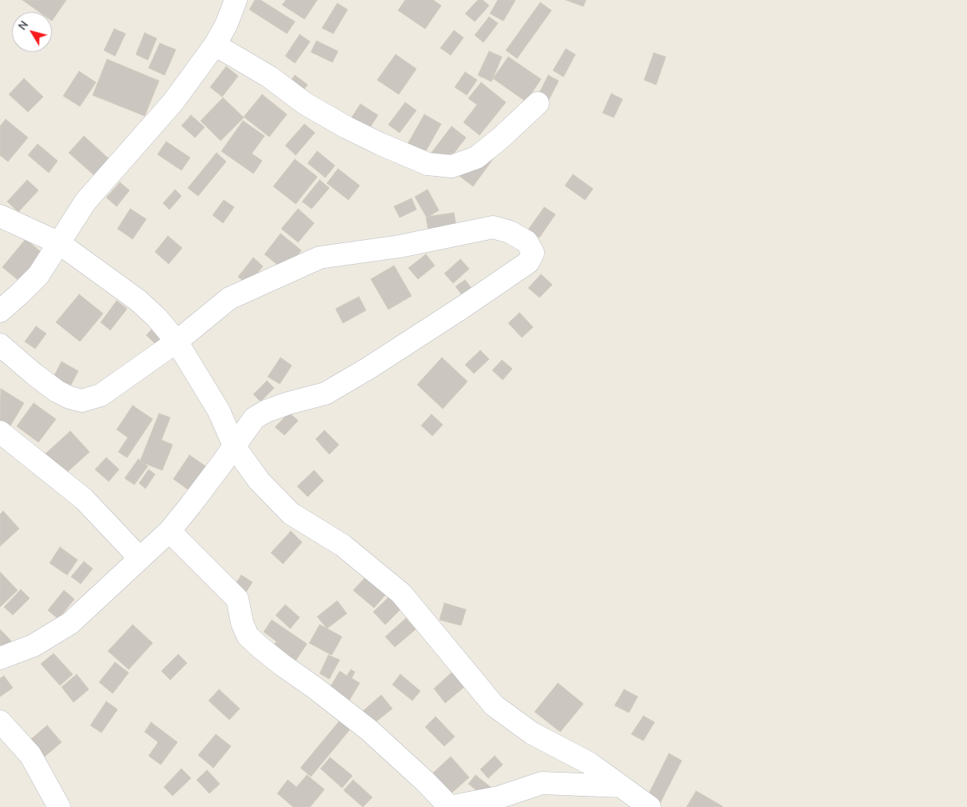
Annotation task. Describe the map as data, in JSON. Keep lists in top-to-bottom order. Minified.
{"north":"top left"}
